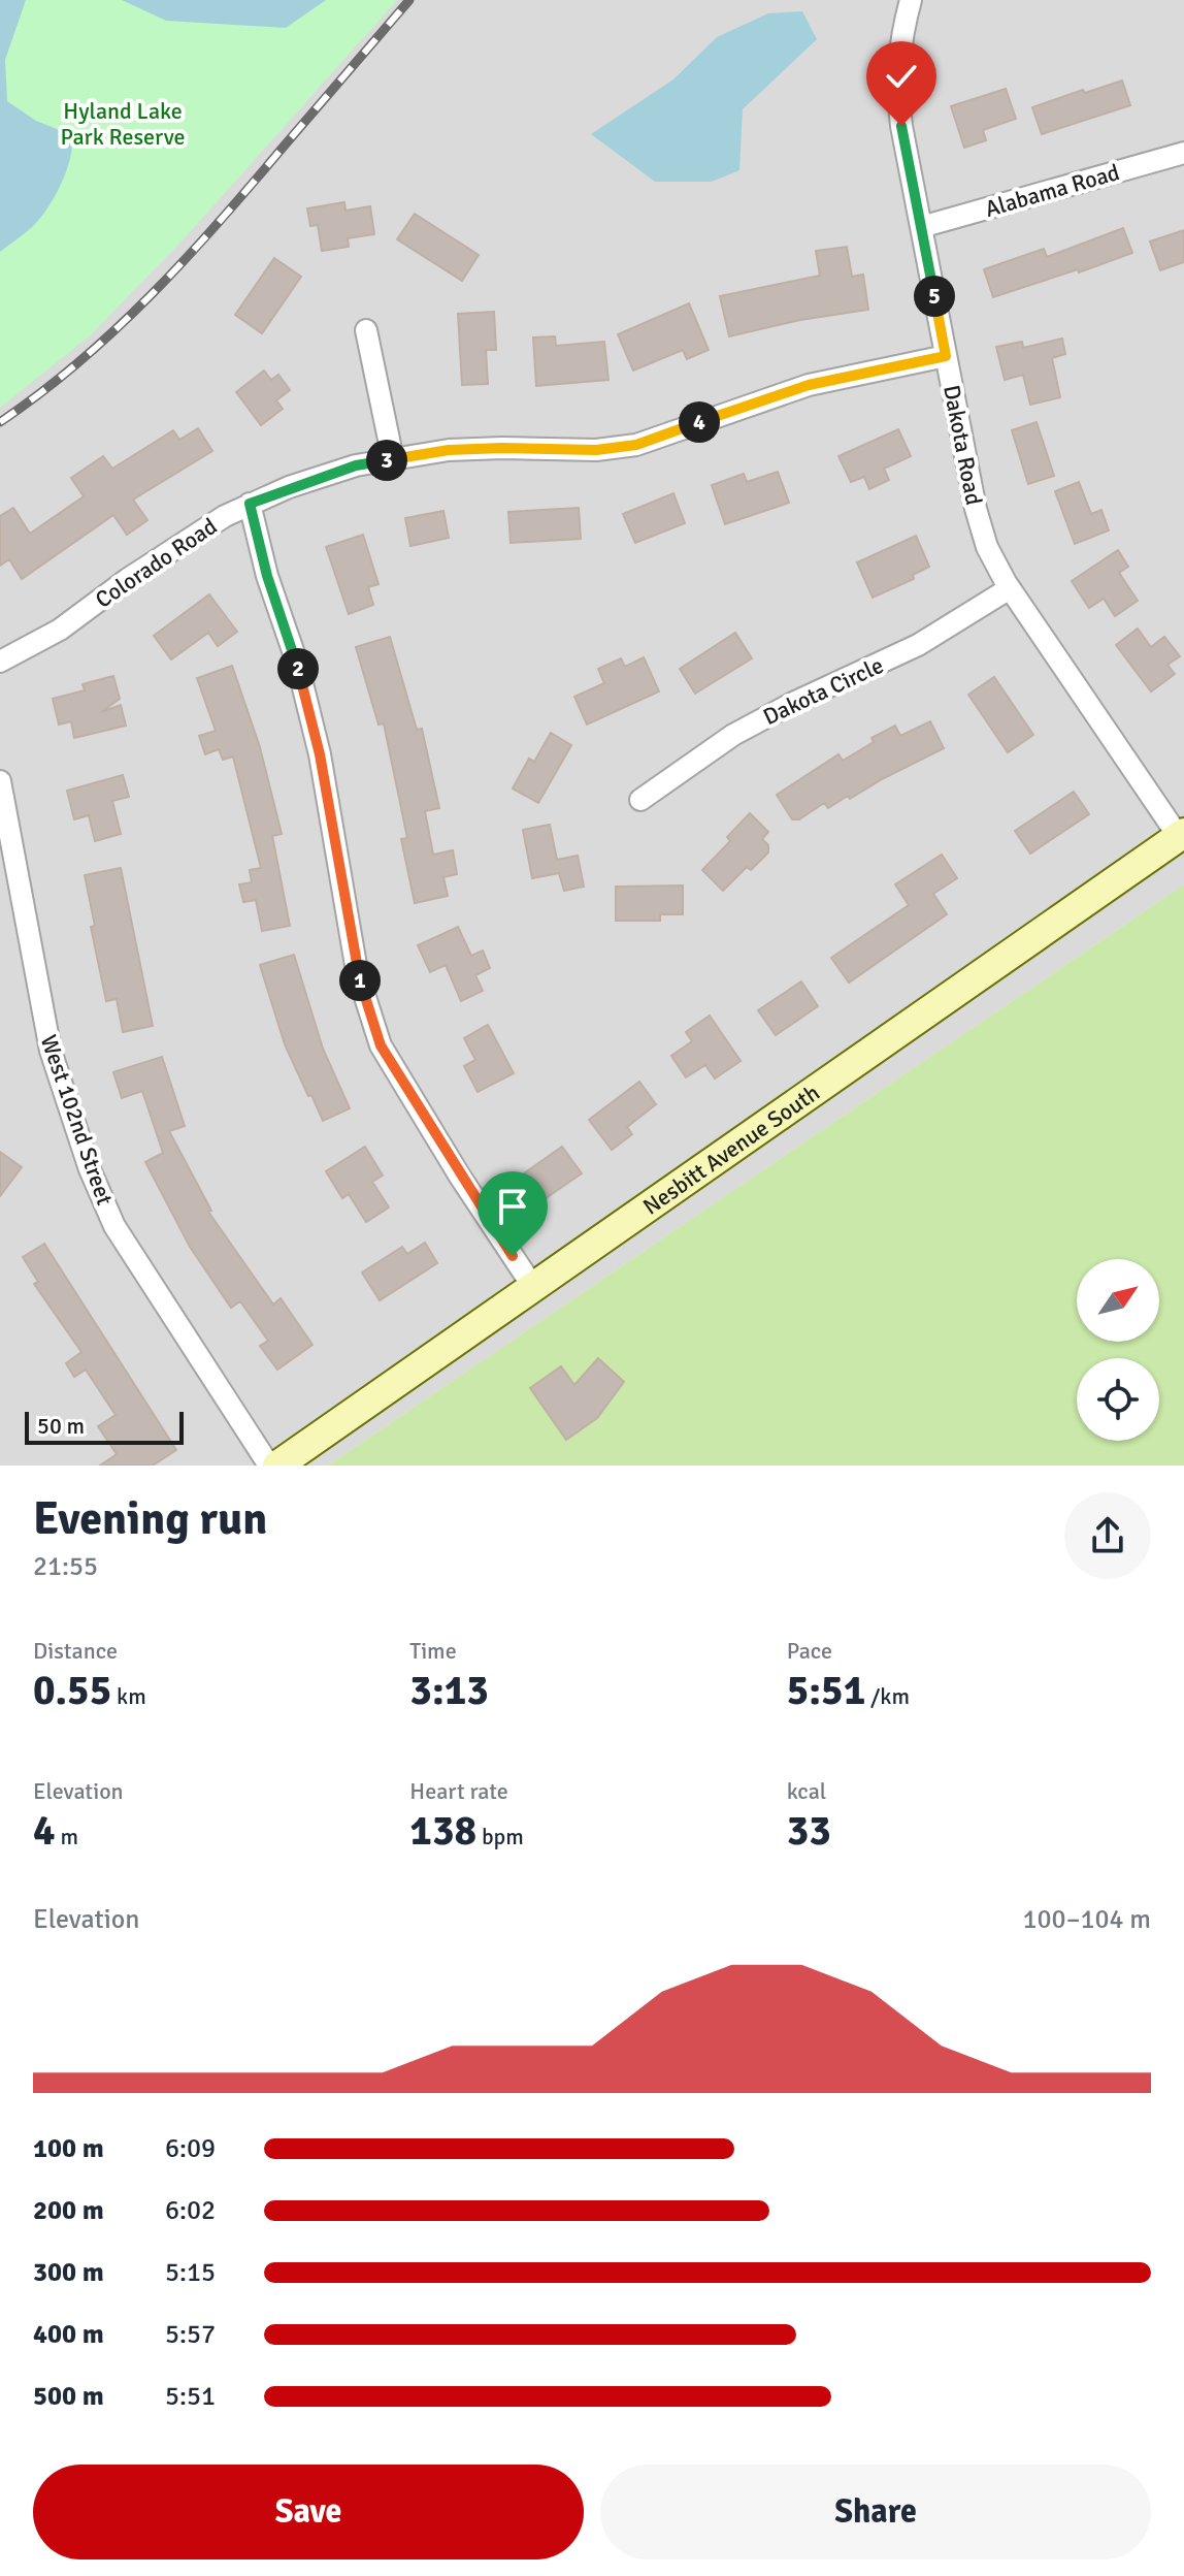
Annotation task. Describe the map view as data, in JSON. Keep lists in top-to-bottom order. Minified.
{"streets":{"street":["Alabama Road","Dakota Road","Colorado Road","Dakota Circle","West 102nd Street","Nesbitt Avenue South"]},"crossings":[["Alabama Road","Dakota Road"],["Dakota Road","Colorado Road"],["Dakota Road","Dakota Circle"],["Dakota Road","Nesbitt Avenue South"]],"parks":["Hyland Lake Park Reserve"],"scale_bar":"50 m","north":"top right","page":{"pins":["5","4","3","2","1"],"scale":"50 m","heading":["Evening run","21:55"],"stats":[["Distance","0.55 km"],["Time","3:13"],["Pace","5:51 /km"],["Elevation","4 m"],["Heart rate","138 bpm"],["kcal","33"]],"chart":["Elevation","100–104 m"],"list":[{"name":"100 m","note":"6:09"},{"name":"200 m","note":"6:02"},{"name":"300 m","note":"5:15"},{"name":"400 m","note":"5:57"},{"name":"500 m","note":"5:51"}],"buttons":["Save","Share"]}}
